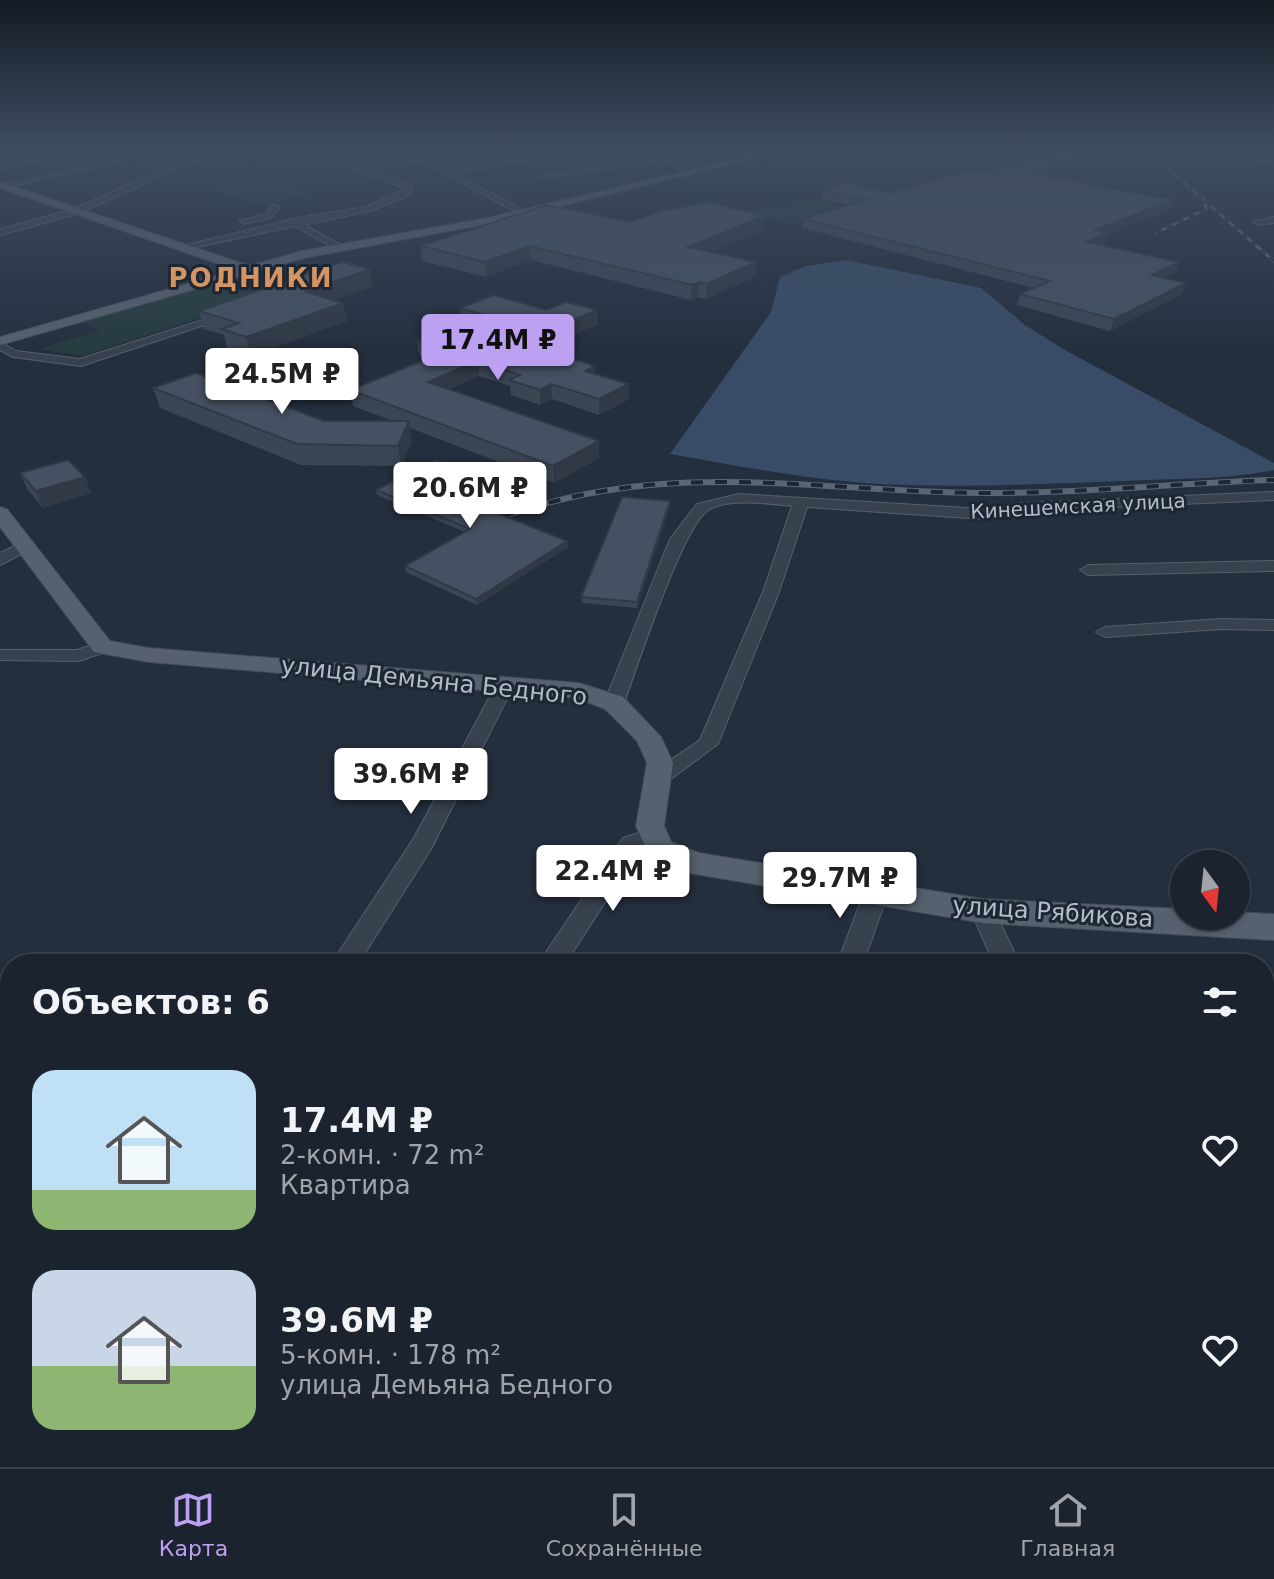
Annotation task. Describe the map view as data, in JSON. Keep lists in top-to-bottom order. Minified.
{"streets":{"main road":["улица Демьяна Бедного","улица Рябикова"],"street":["Кинешемская улица"]},"crossings":[["Кинешемская улица","улица Демьяна Бедного"],["улица Демьяна Бедного","улица Рябикова"]],"districts":["РОДНИКИ"],"north":"bottom","page":{"price":["17.4M ₽","24.5M ₽","20.6M ₽","39.6M ₽","22.4M ₽","29.7M ₽"],"heading":"Объектов: 6","list":[{"name":"17.4M ₽","note":"2-комн. · 72 m² · Квартира"},{"name":"39.6M ₽","note":"5-комн. · 178 m² · улица Демьяна Бедного"}],"tabs":["Карта","Сохранённые","Главная"]}}
